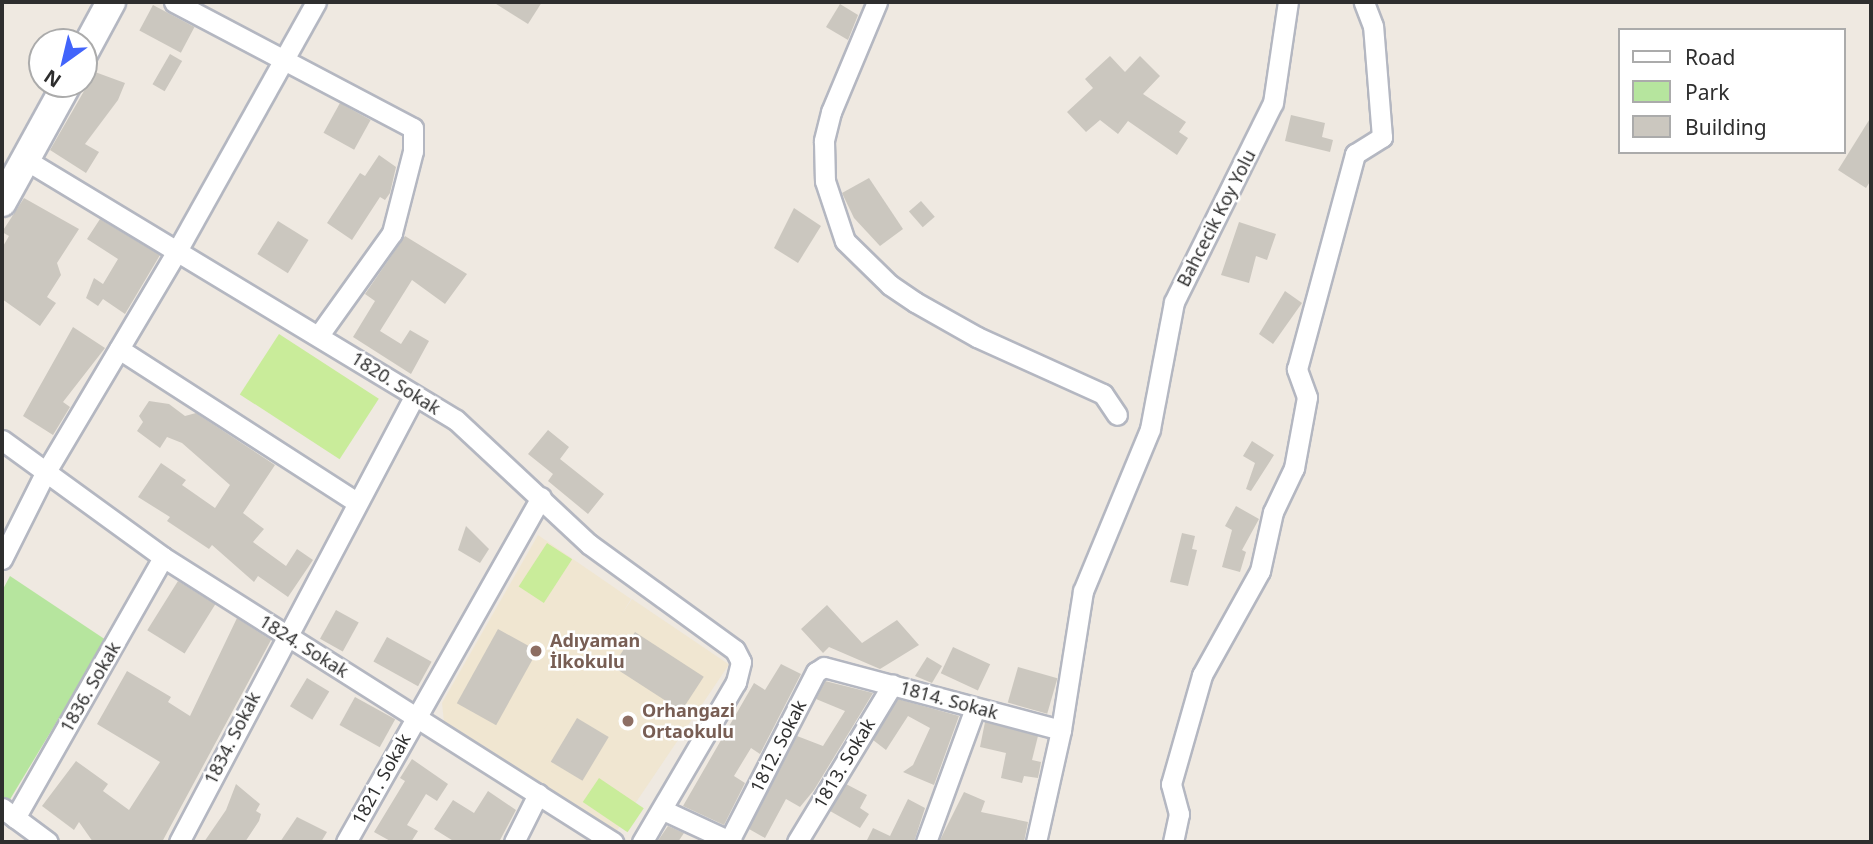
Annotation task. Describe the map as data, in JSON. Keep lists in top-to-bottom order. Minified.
{"streets":{"street":["Bahcecik Koy Yolu","1820. Sokak","1824. Sokak","1836. Sokak","1814. Sokak","1834. Sokak","1812. Sokak","1813. Sokak","1821. Sokak"]},"crossings":[["Bahcecik Koy Yolu","1814. Sokak"],["1820. Sokak","1834. Sokak"],["1820. Sokak","1821. Sokak"],["1824. Sokak","1836. Sokak"],["1824. Sokak","1834. Sokak"],["1824. Sokak","1821. Sokak"],["1814. Sokak","1812. Sokak"],["1814. Sokak","1813. Sokak"]],"places":["Adıyaman İlkokulu","Orhangazi Ortaokulu"],"legend":["Road","Park","Building"],"north":"bottom left"}
